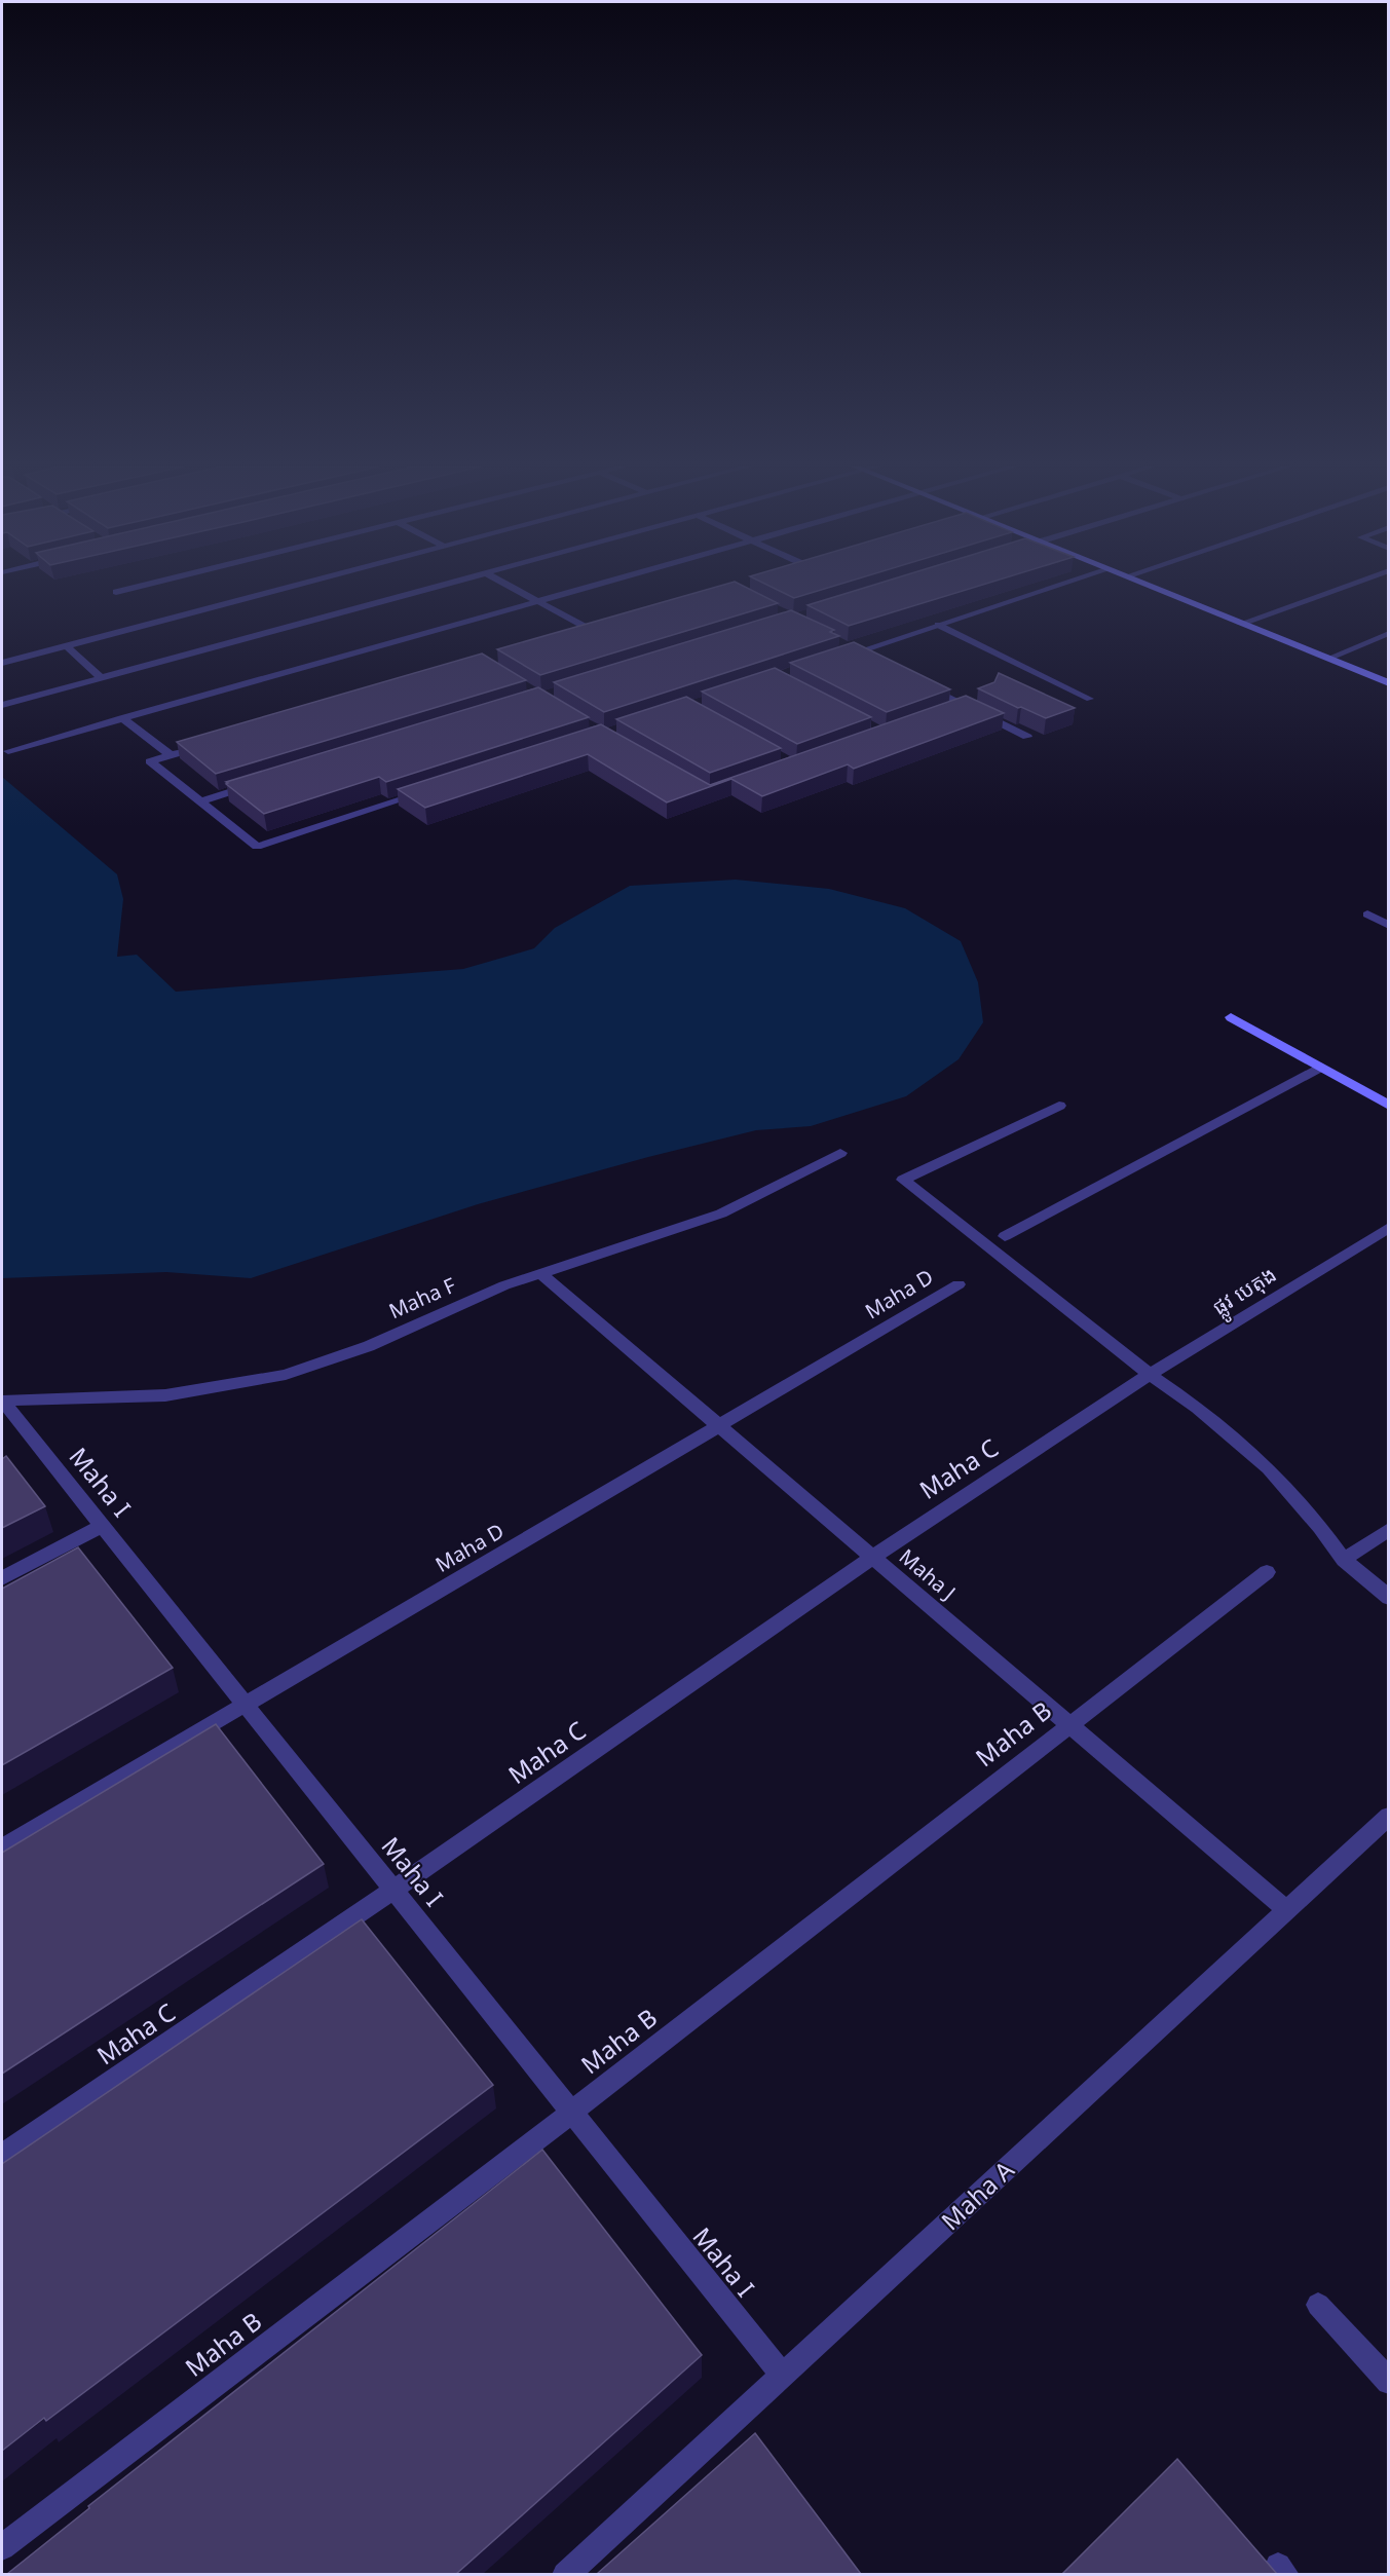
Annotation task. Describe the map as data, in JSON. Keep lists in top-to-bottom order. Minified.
{"streets":{"street":["ផ្លូវ បេតុង","Maha D","Maha F","Maha C","Maha I","Maha J","Maha B","Maha A"]},"crossings":[["ផ្លូវ បេតុង","Maha C"],["Maha D","Maha I"],["Maha D","Maha J"],["Maha F","Maha I"],["Maha F","Maha J"],["Maha C","Maha I"],["Maha C","Maha J"],["Maha I","Maha B"],["Maha I","Maha A"],["Maha J","Maha B"],["Maha J","Maha A"]]}
